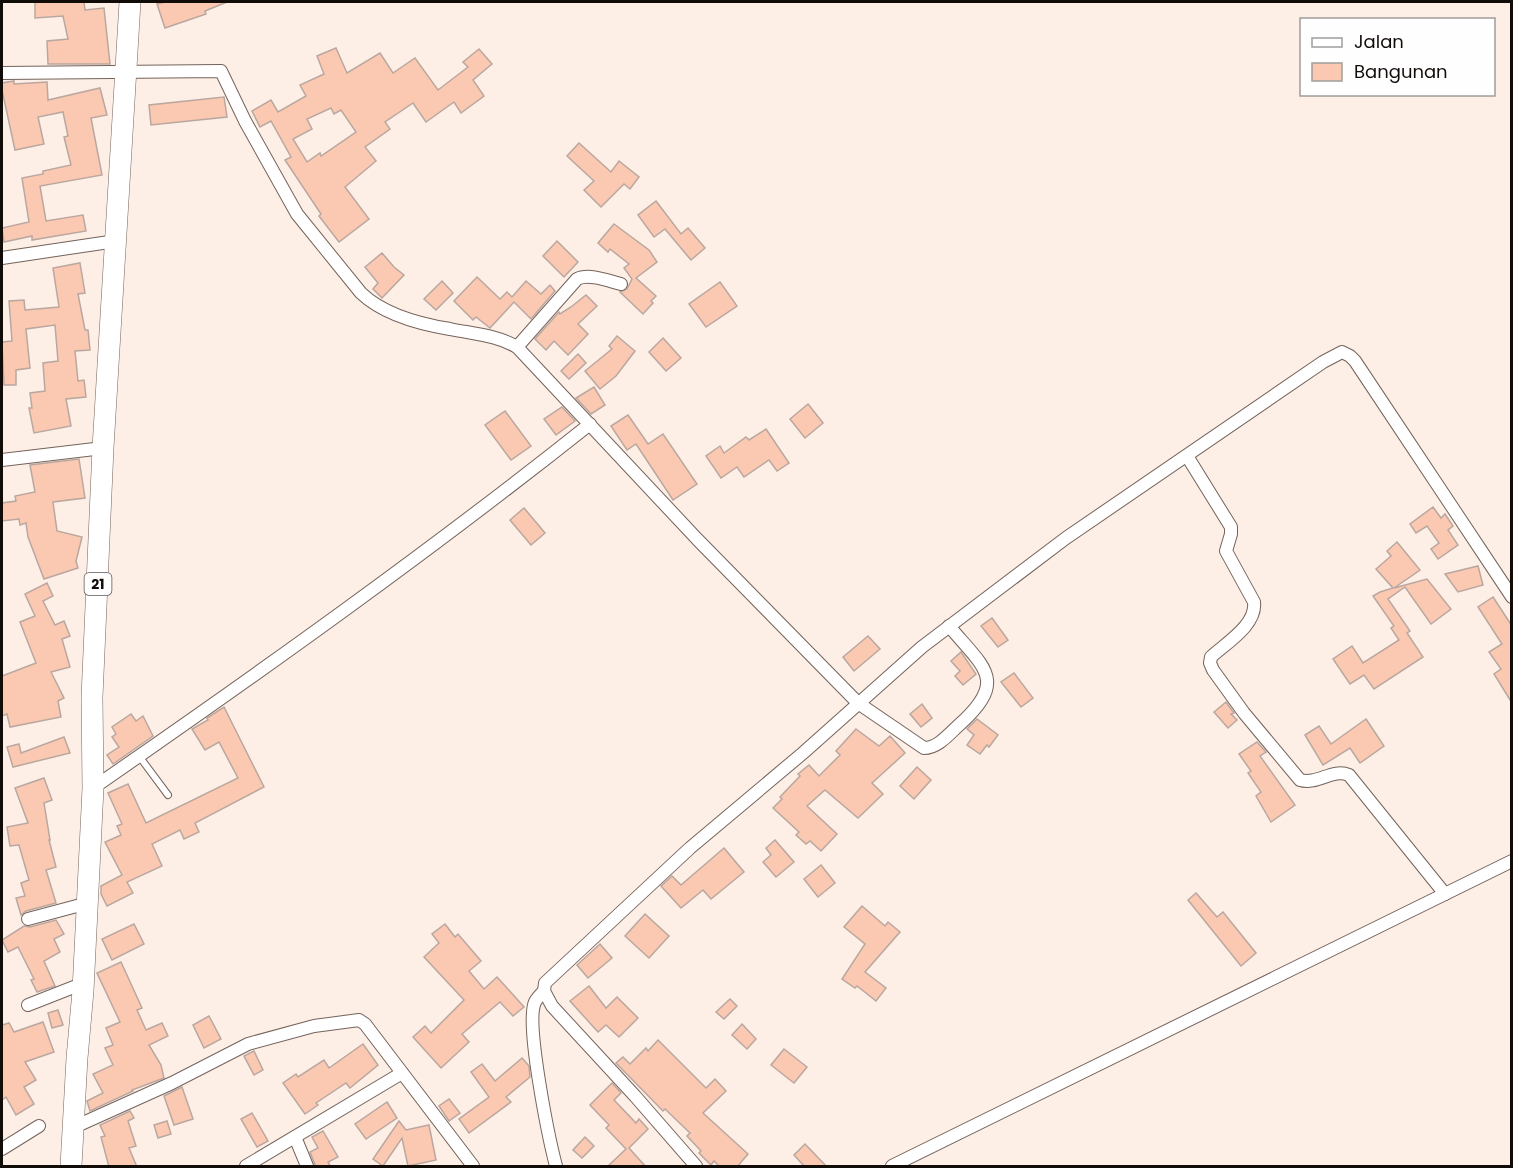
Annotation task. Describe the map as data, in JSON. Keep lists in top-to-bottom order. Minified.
{"streets":{"highway":["21"]},"legend":["Jalan","Bangunan"]}
